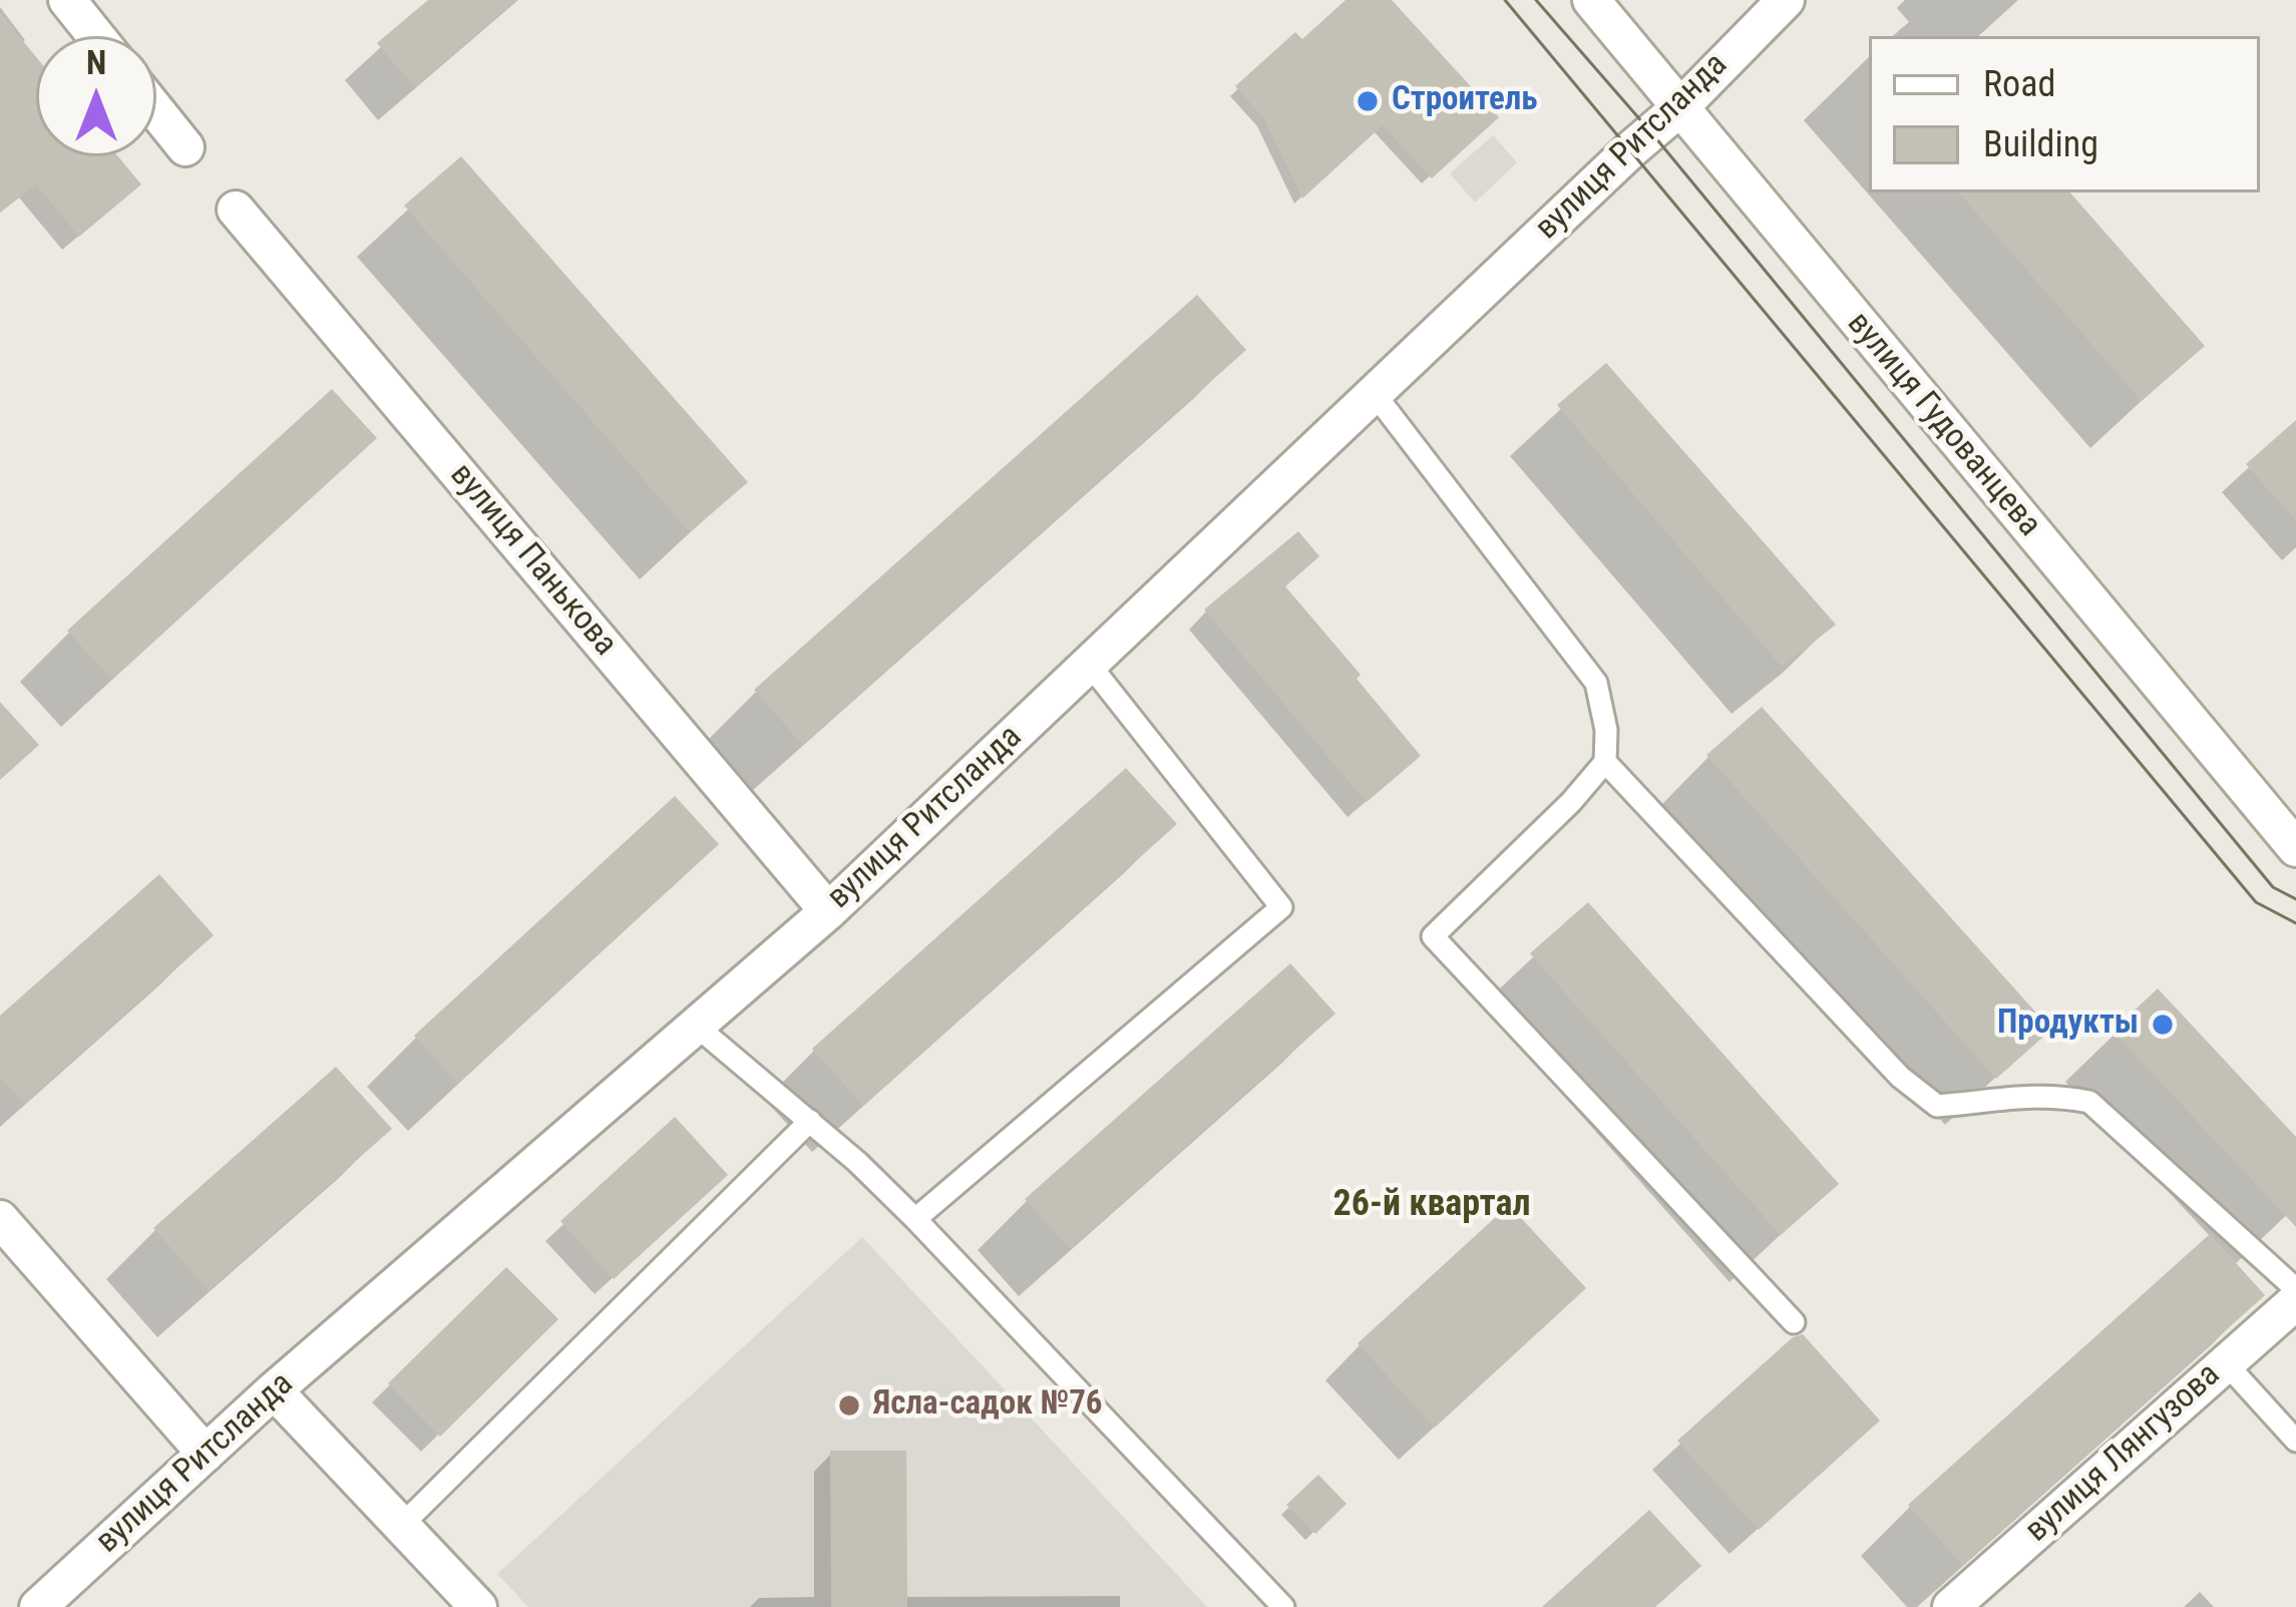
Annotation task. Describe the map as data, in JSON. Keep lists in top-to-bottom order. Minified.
{"streets":{"street":["вулиця Ритсланда","вулиця Гудованцева","вулиця Панькова","вулиця Лянгузова"]},"crossings":[["вулиця Ритсланда","вулиця Гудованцева"],["вулиця Ритсланда","вулиця Панькова"]],"districts":["26-й квартал"],"places":["Строитель","Продукты","Ясла-садок №76"],"legend":["Road","Building"],"north":"top"}
